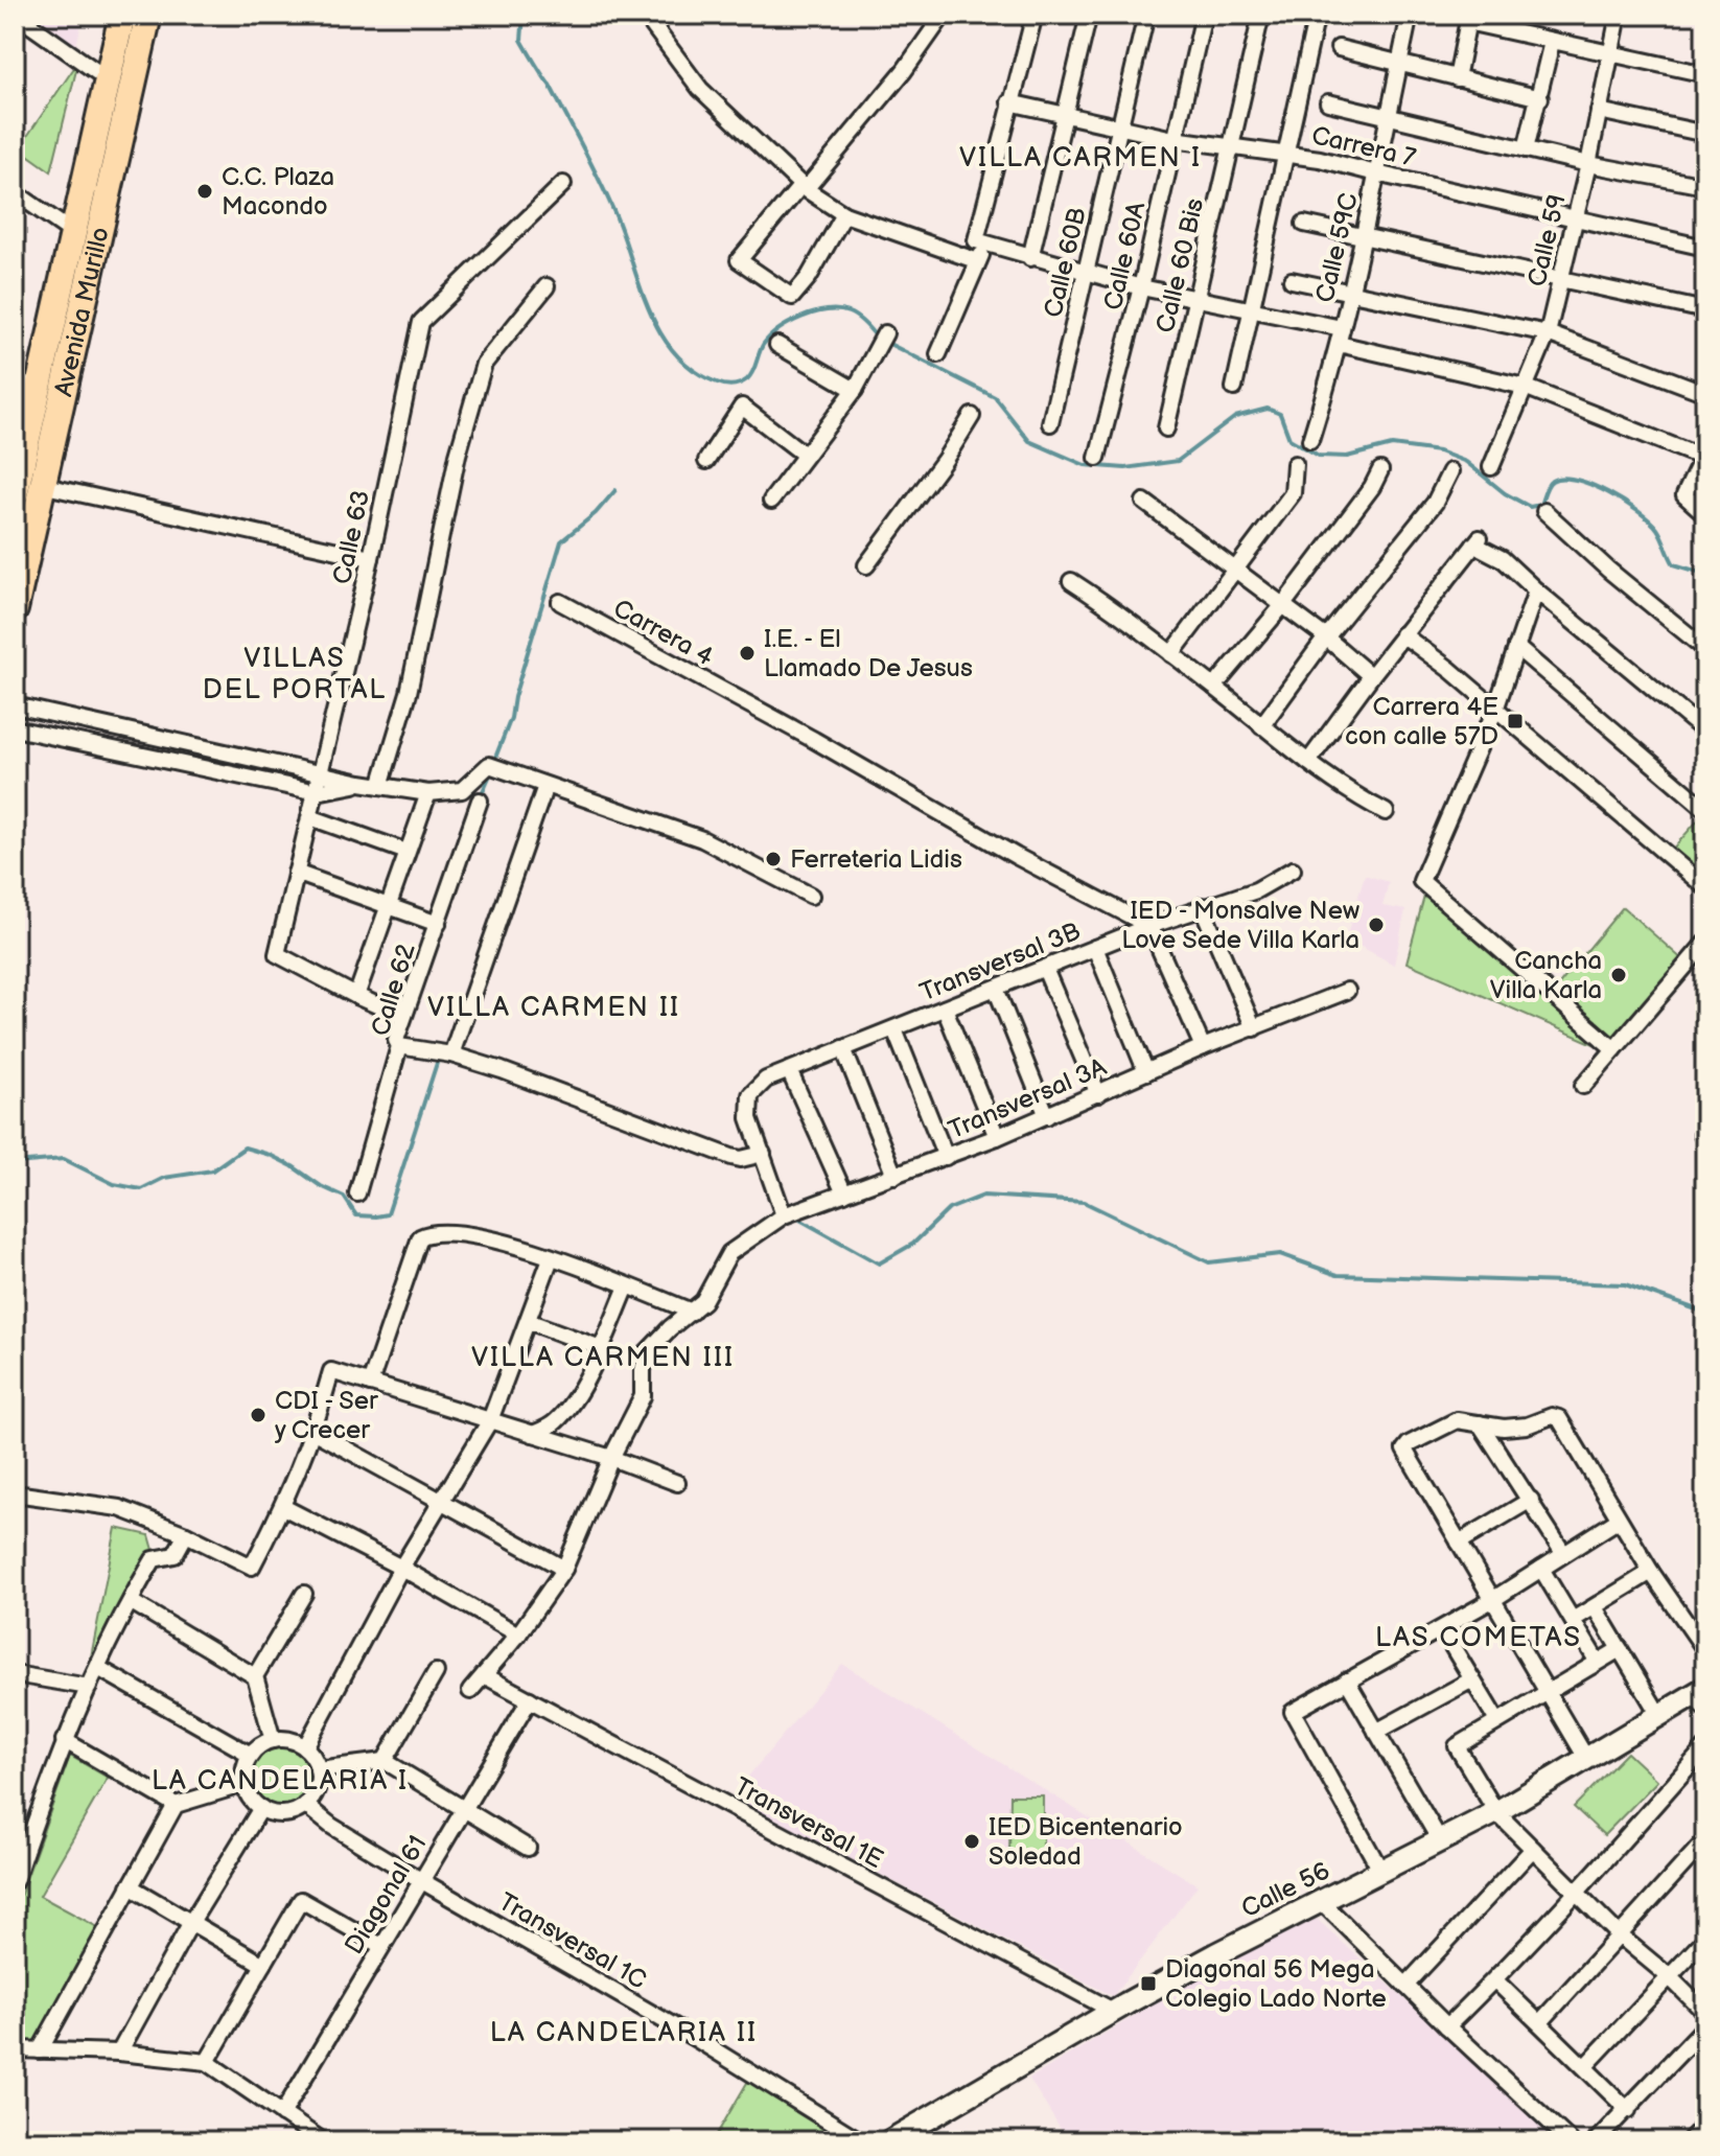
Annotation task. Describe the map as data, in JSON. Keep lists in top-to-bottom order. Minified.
{"streets":{"main road":["Avenida Murillo","Calle 56"],"street":["Carrera 7","Calle 59","Calle 59C","Calle 60A","Calle 60B","Calle 60 Bis","Calle 63","Carrera 4","Transversal 3B","Calle 62","Transversal 3A","Transversal 1E","Diagonal 61","Transversal 1C"]},"crossings":[["Carrera 7","Calle 59"],["Carrera 7","Calle 59C"],["Carrera 7","Calle 60A"],["Carrera 7","Calle 60B"],["Carrera 7","Calle 60 Bis"],["Carrera 4","Transversal 3B"],["Transversal 1E","Calle 56"],["Transversal 1E","Diagonal 61"],["Diagonal 61","Transversal 1C"]],"districts":["VILLA CARMEN I","VILLAS DEL PORTAL","VILLA CARMEN II","VILLA CARMEN III","LAS COMETAS","LA CANDELARIA I","LA CANDELARIA II"],"places":{"other":["C.C. Plaza Macondo","I.E. - El Llamado De Jesus","Ferreteria Lidis","IED - Monsalve New Love Sede Villa Karla","Cancha Villa Karla","CDI - Ser y Crecer","IED Bicentenario Soledad"],"transit":["Carrera 4E con calle 57D","Diagonal 56 Mega Colegio Lado Norte"]}}
